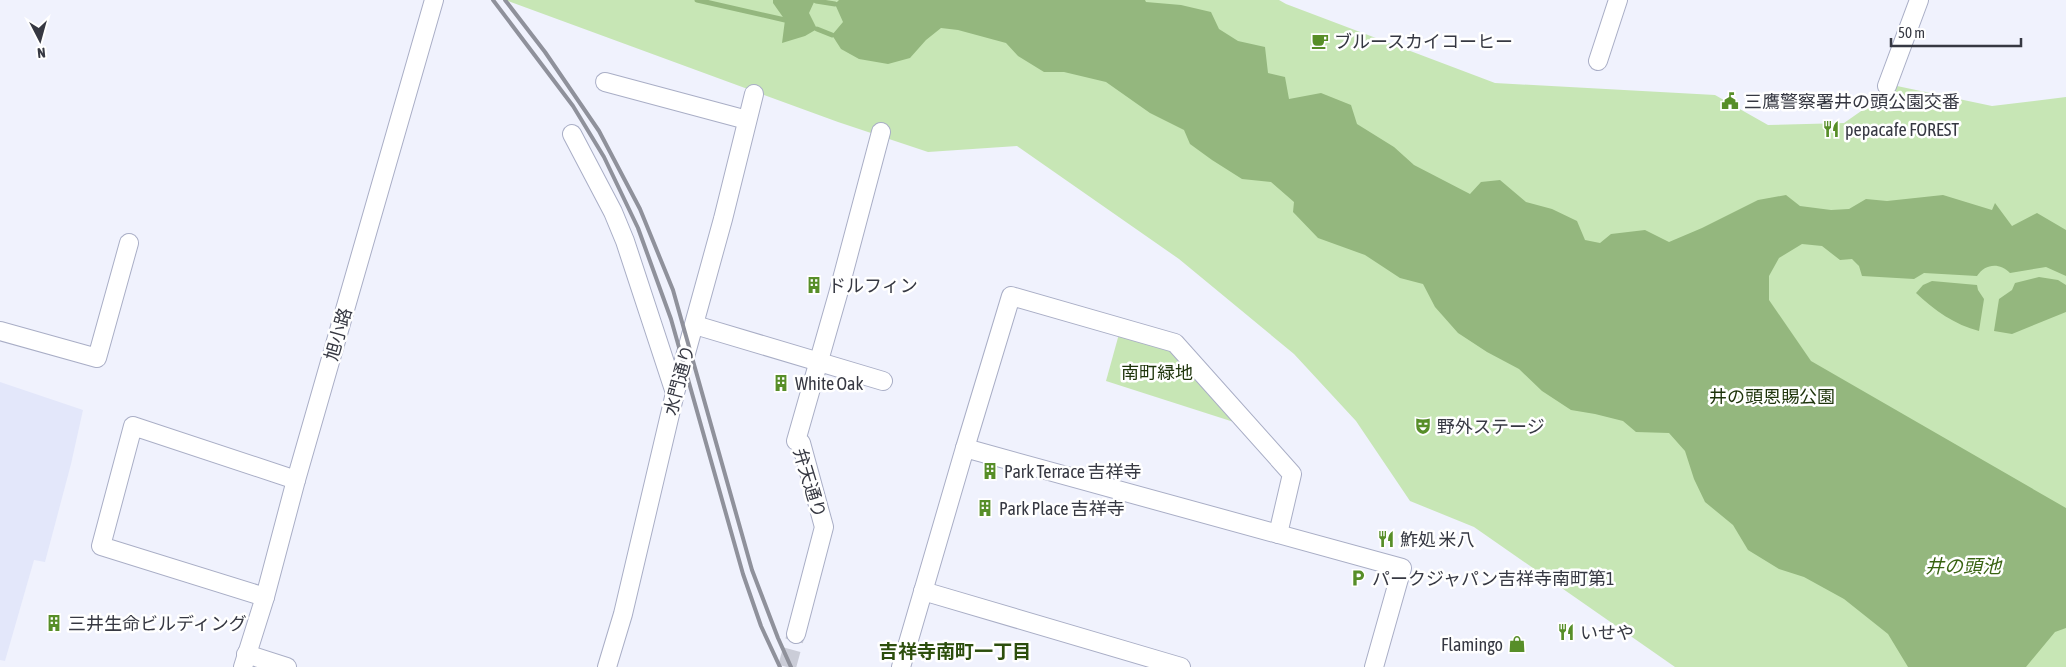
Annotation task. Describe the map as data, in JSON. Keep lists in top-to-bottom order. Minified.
{"streets":{"street":["旭小路","水門通り","弁天通り"]},"districts":["吉祥寺南町一丁目"],"water":["井の頭池"],"parks":["南町緑地","井の頭恩賜公園"],"places":{"cafe":["ブルースカイコーヒー"],"public building":["三鷹警察署井の頭公園交番"],"restaurant":["pepacafe FOREST","鮓処 米八","いせや"],"building":["ドルフィン","White Oak","Park Terrace 吉祥寺","Park Place 吉祥寺","三井生命ビルディング"],"theatre":["野外ステージ"],"parking":["パークジャパン吉祥寺南町第1"],"shop":["Flamingo"]},"scale_bar":"50 m","north":"bottom"}
